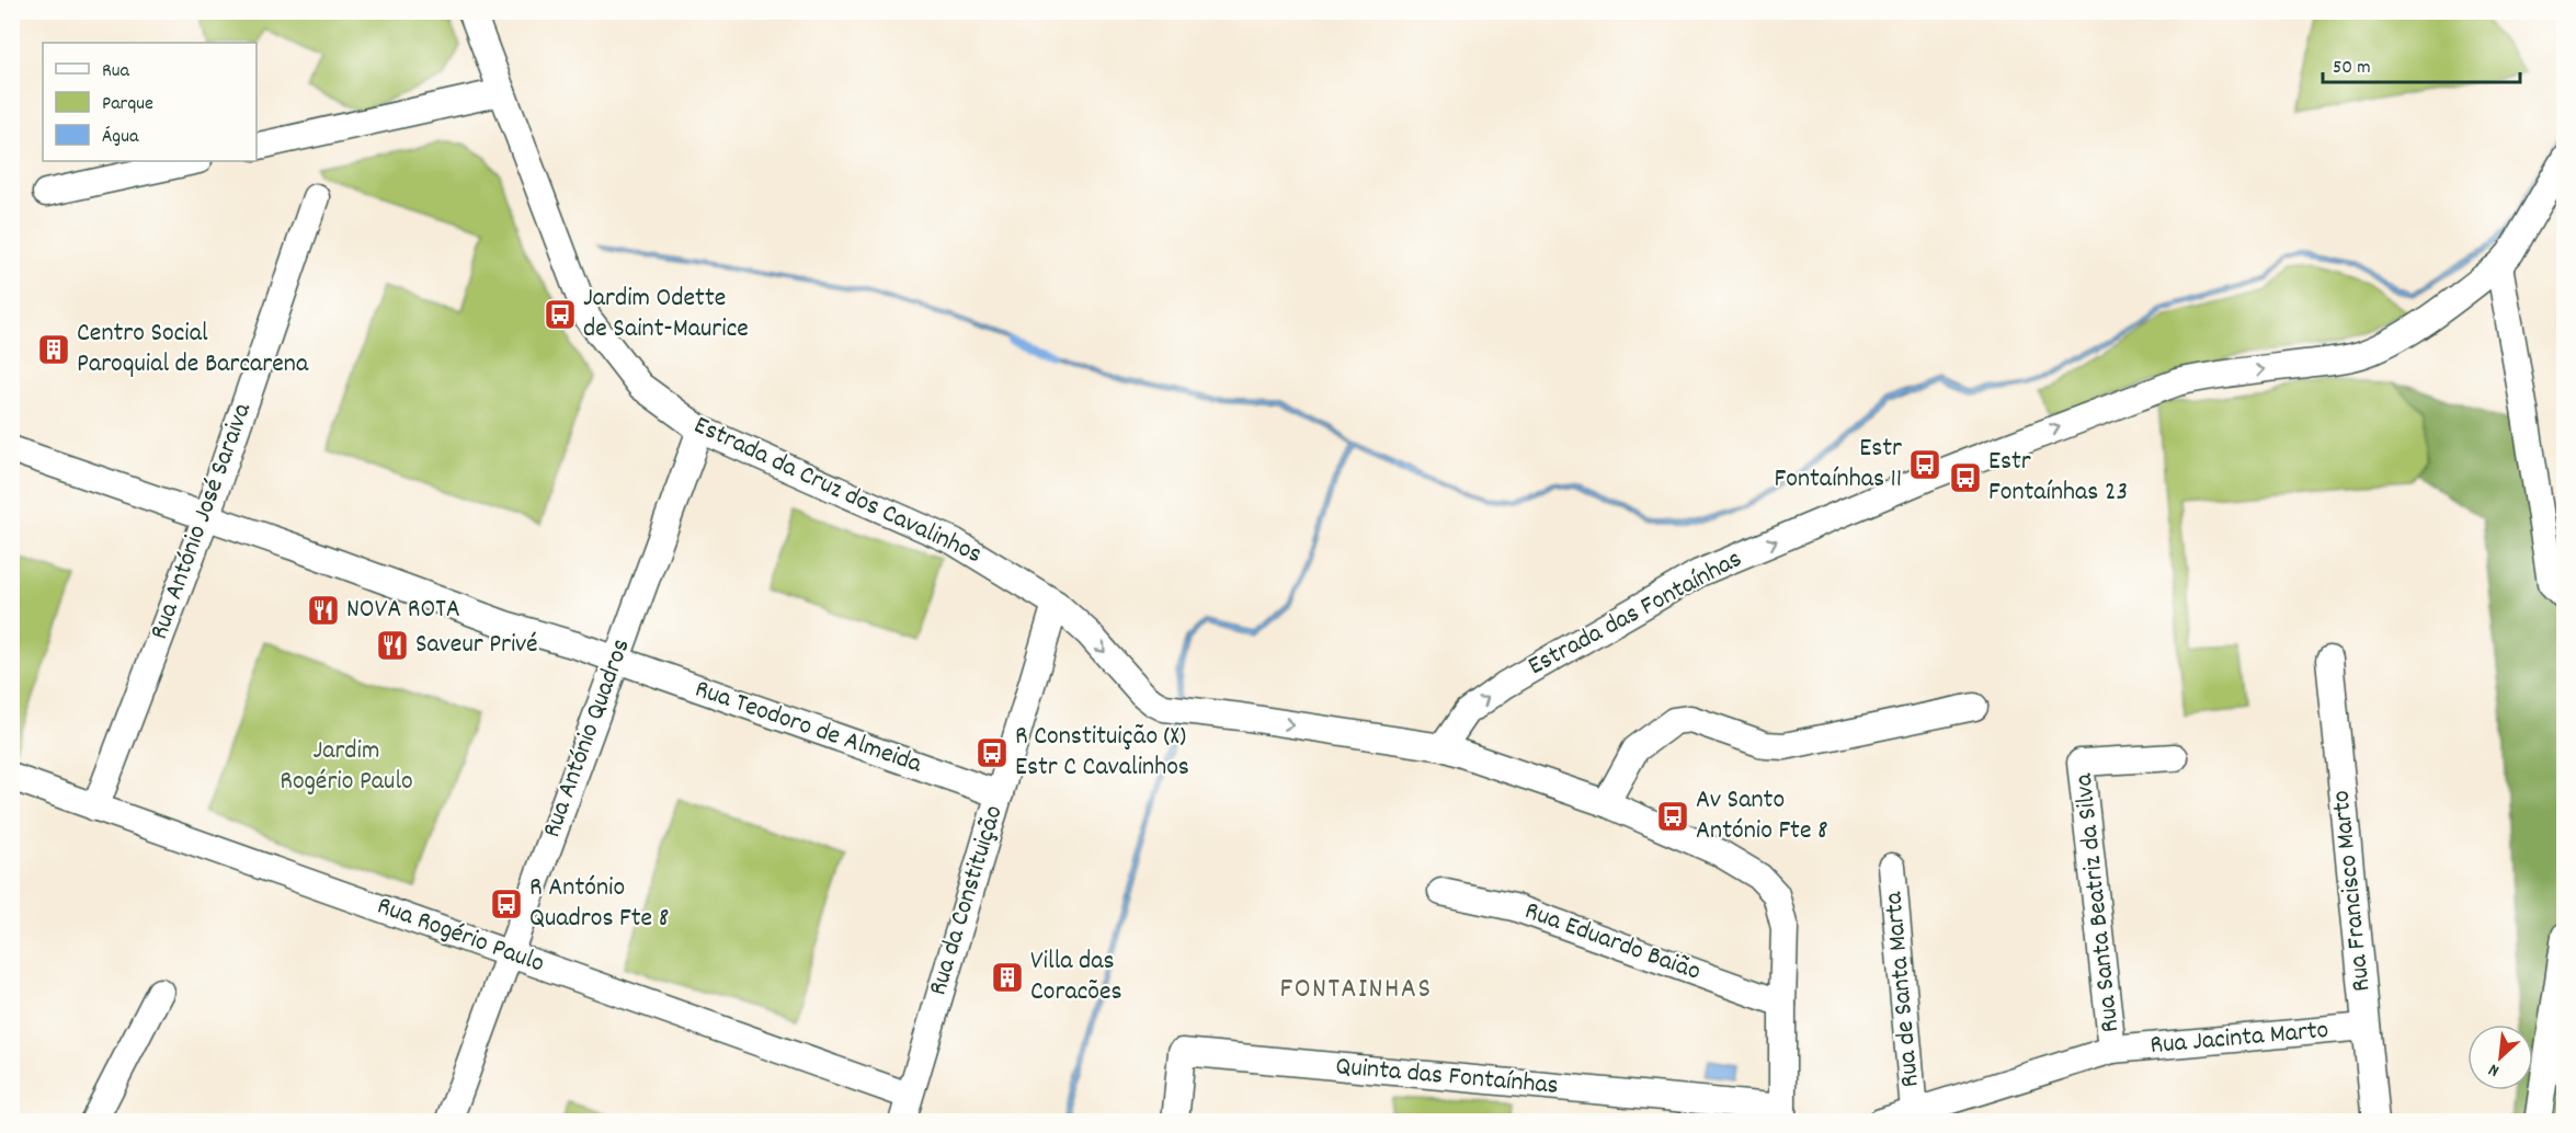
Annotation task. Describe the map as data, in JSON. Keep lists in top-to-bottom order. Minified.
{"streets":{"street":["Estrada da Cruz dos Cavalinhos","Rua António José Saraiva","Estrada das Fontaínhas","Rua Teodoro de Almeida","Rua António Quadros","Rua Francisco Marto","Rua da Constituição","Rua Santa Beatriz da Silva","Rua Rogério Paulo","Rua Eduardo Baião","Rua de Santa Marta","Rua Jacinta Marto","Quinta das Fontaínhas"]},"crossings":[["Estrada da Cruz dos Cavalinhos","Estrada das Fontaínhas"],["Estrada da Cruz dos Cavalinhos","Rua António Quadros"],["Estrada da Cruz dos Cavalinhos","Rua da Constituição"],["Estrada da Cruz dos Cavalinhos","Rua Eduardo Baião"],["Estrada da Cruz dos Cavalinhos","Quinta das Fontaínhas"],["Rua António José Saraiva","Rua Teodoro de Almeida"],["Rua António José Saraiva","Rua Rogério Paulo"],["Rua Teodoro de Almeida","Rua António Quadros"],["Rua Teodoro de Almeida","Rua da Constituição"],["Rua António Quadros","Rua Rogério Paulo"],["Rua Francisco Marto","Rua Jacinta Marto"],["Rua da Constituição","Rua Rogério Paulo"],["Rua Santa Beatriz da Silva","Rua de Santa Marta"],["Rua Santa Beatriz da Silva","Rua Jacinta Marto"]],"one_way":["Estrada das Fontaínhas"],"districts":["FONTAINHAS"],"parks":["Jardim Rogério Paulo"],"places":{"bus stop":["Jardim Odette de Saint-Maurice","Estr Fontaínhas 11","Estr Fontaínhas 23","R Constituição (X) Estr C Cavalinhos","Av Santo António Fte 8","R António Quadros Fte 8"],"building":["Centro Social Paroquial de Barcarena","Villa das Coracões"],"restaurant":["NOVA ROTA","Saveur Privé"]},"legend":["Rua","Parque","Água"],"scale_bar":"50 m","north":"bottom left"}
